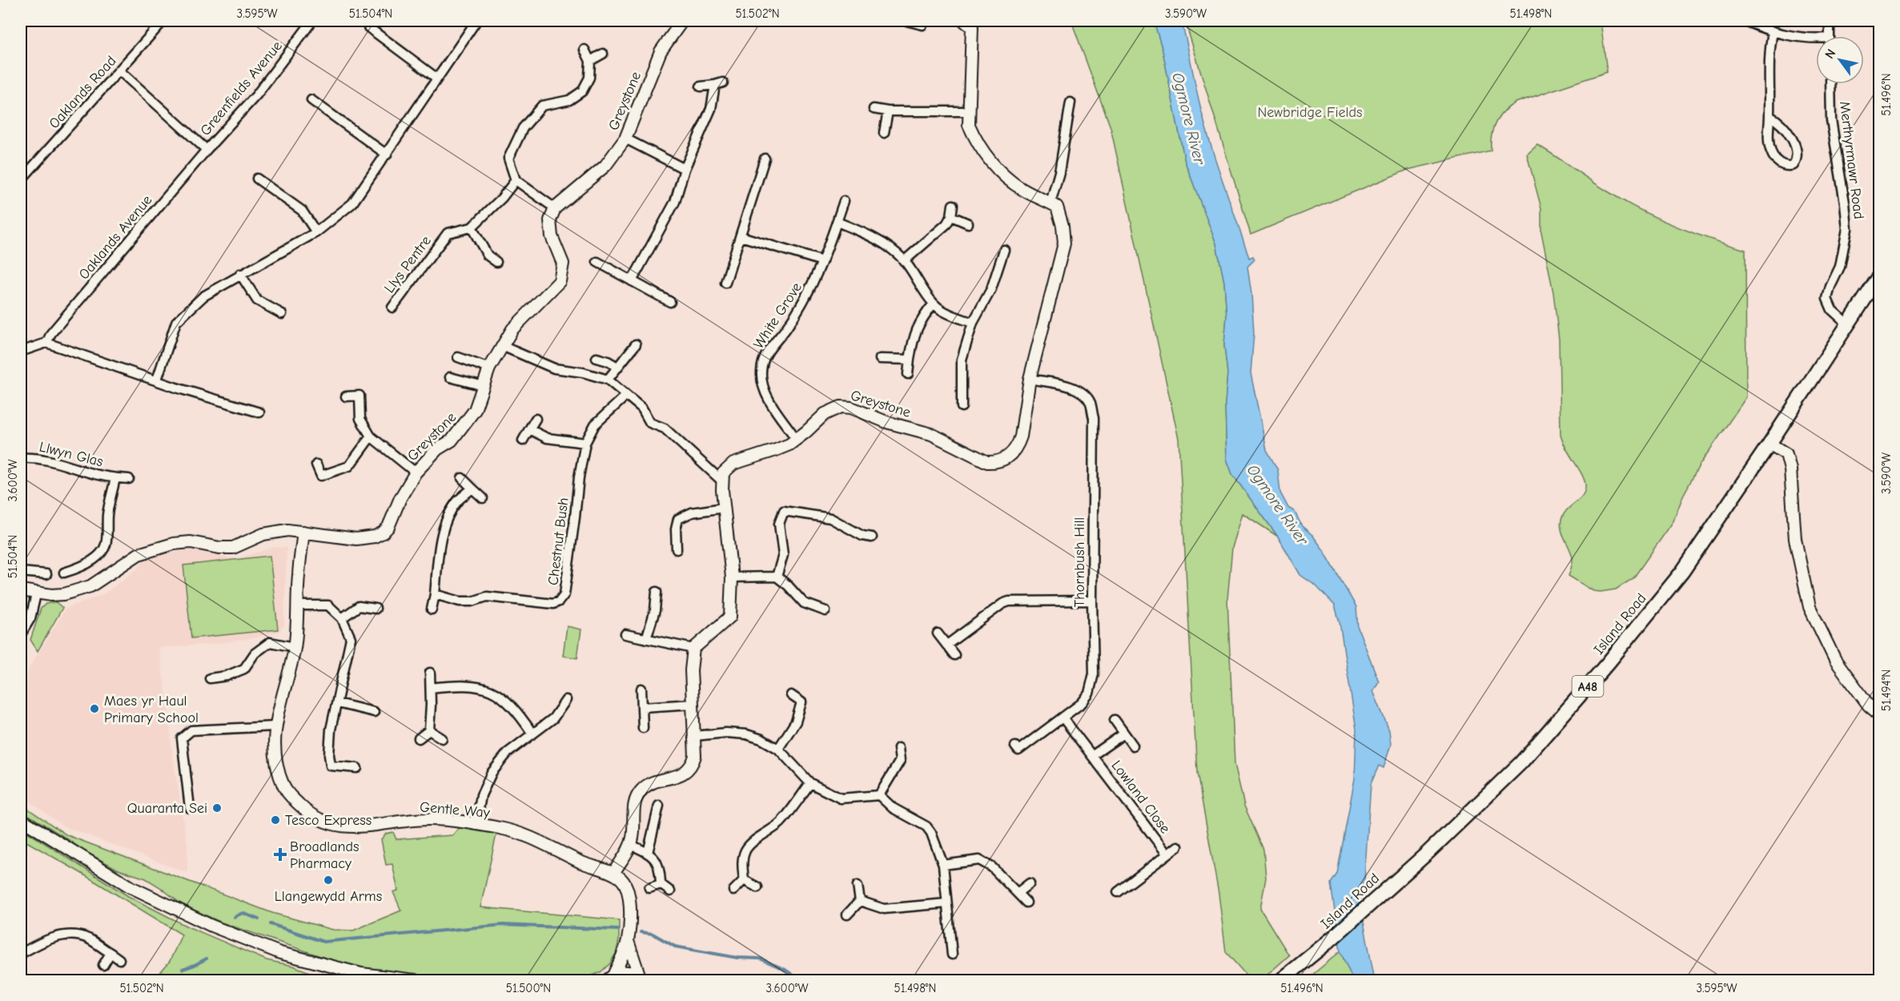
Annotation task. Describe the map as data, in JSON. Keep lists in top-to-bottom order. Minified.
{"streets":{"main road":["Island Road","A48"],"street":["Greenfields Avenue","Oaklands Road","Greystone","Merthyrmawr Road","Oaklands Avenue","Llys Pentre","White Grove","Llwyn Glas","Chestnut Bush","Thornbush Hill","Lowland Close","Gentle Way"]},"crossings":[["Greenfields Avenue","Oaklands Avenue"],["Greystone","White Grove"],["Greystone","Thornbush Hill"],["Greystone","Gentle Way"],["Merthyrmawr Road","Island Road"],["Thornbush Hill","Lowland Close"]],"water":["Ogmore River"],"parks":["Newbridge Fields"],"places":{"other":["Maes yr Haul Primary School","Quaranta Sei","Tesco Express","Llangewydd Arms"],"health":["Broadlands Pharmacy"]},"north":"top left","coordinates":["3.595°W","51.504°N","51.502°N","3.590°W","51.498°N","51.496°N","3.600°W","51.494°N","51.500°N"]}
